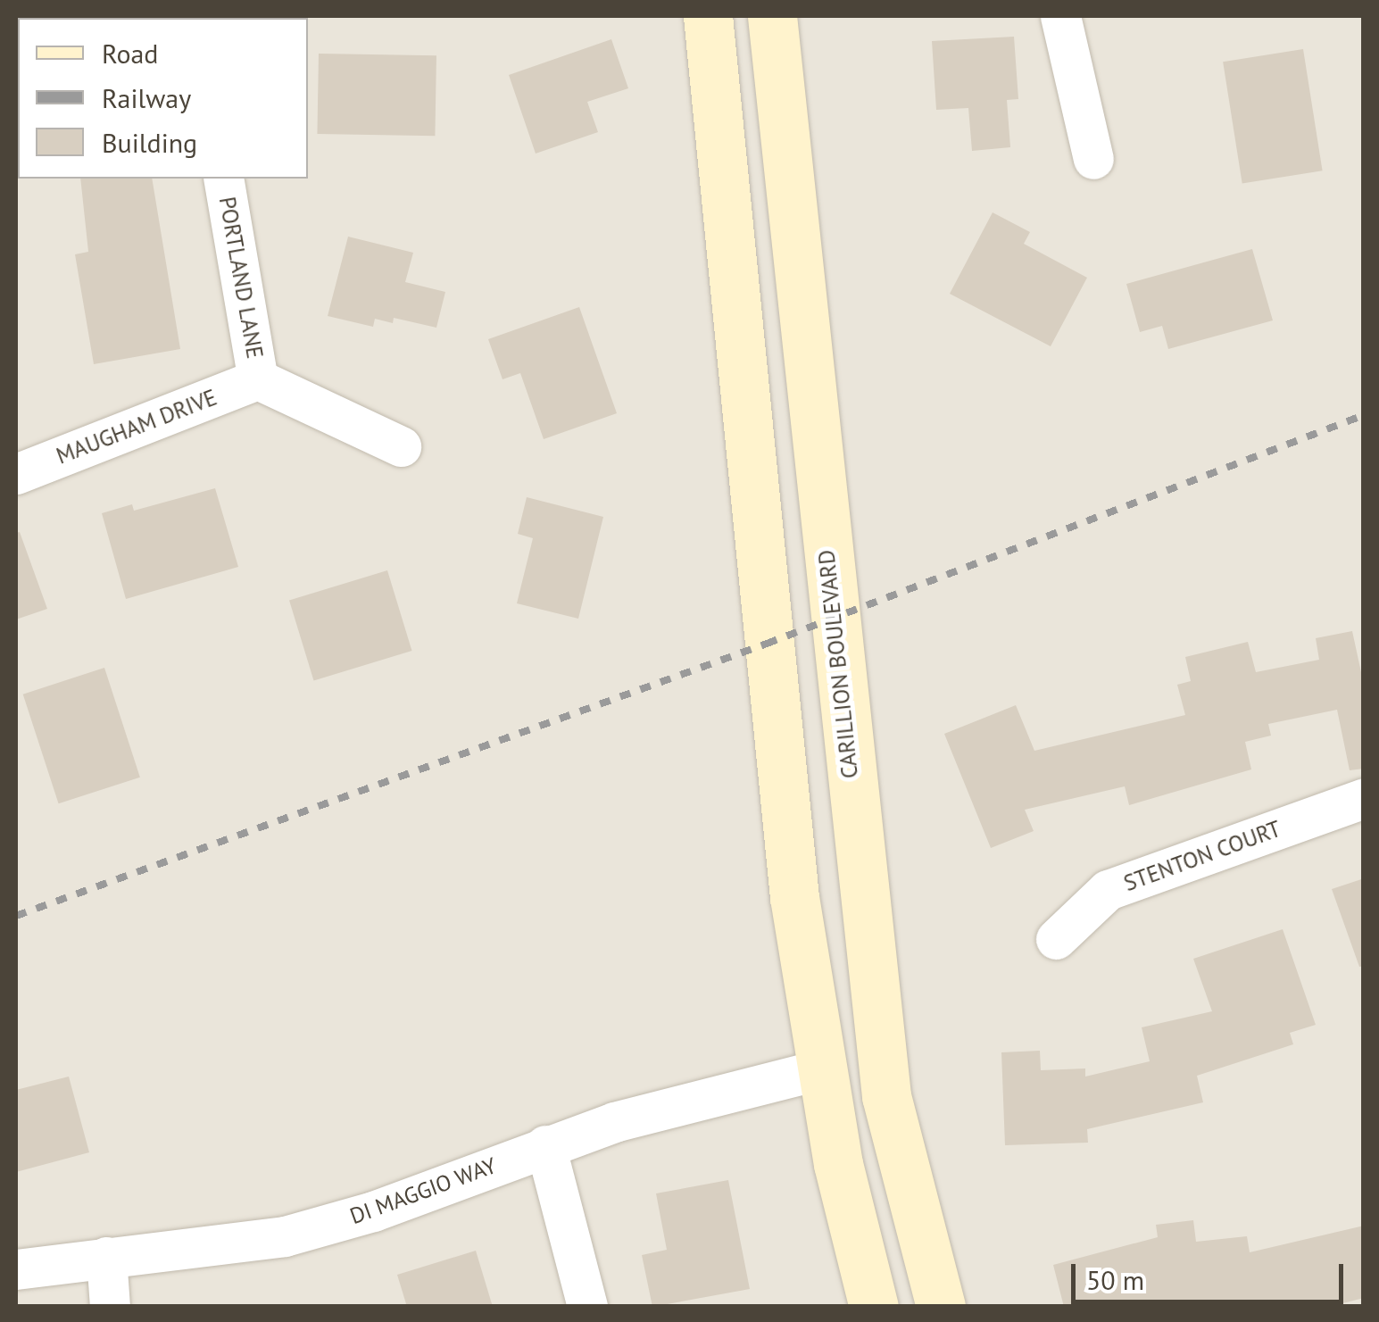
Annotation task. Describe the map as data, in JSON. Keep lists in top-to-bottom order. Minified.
{"streets":{"street":["PORTLAND LANE","MAUGHAM DRIVE","CARILLION BOULEVARD","STENTON COURT","DI MAGGIO WAY"]},"crossings":[["PORTLAND LANE","MAUGHAM DRIVE"]],"legend":["Road","Railway","Building"],"scale_bar":"50 m"}
